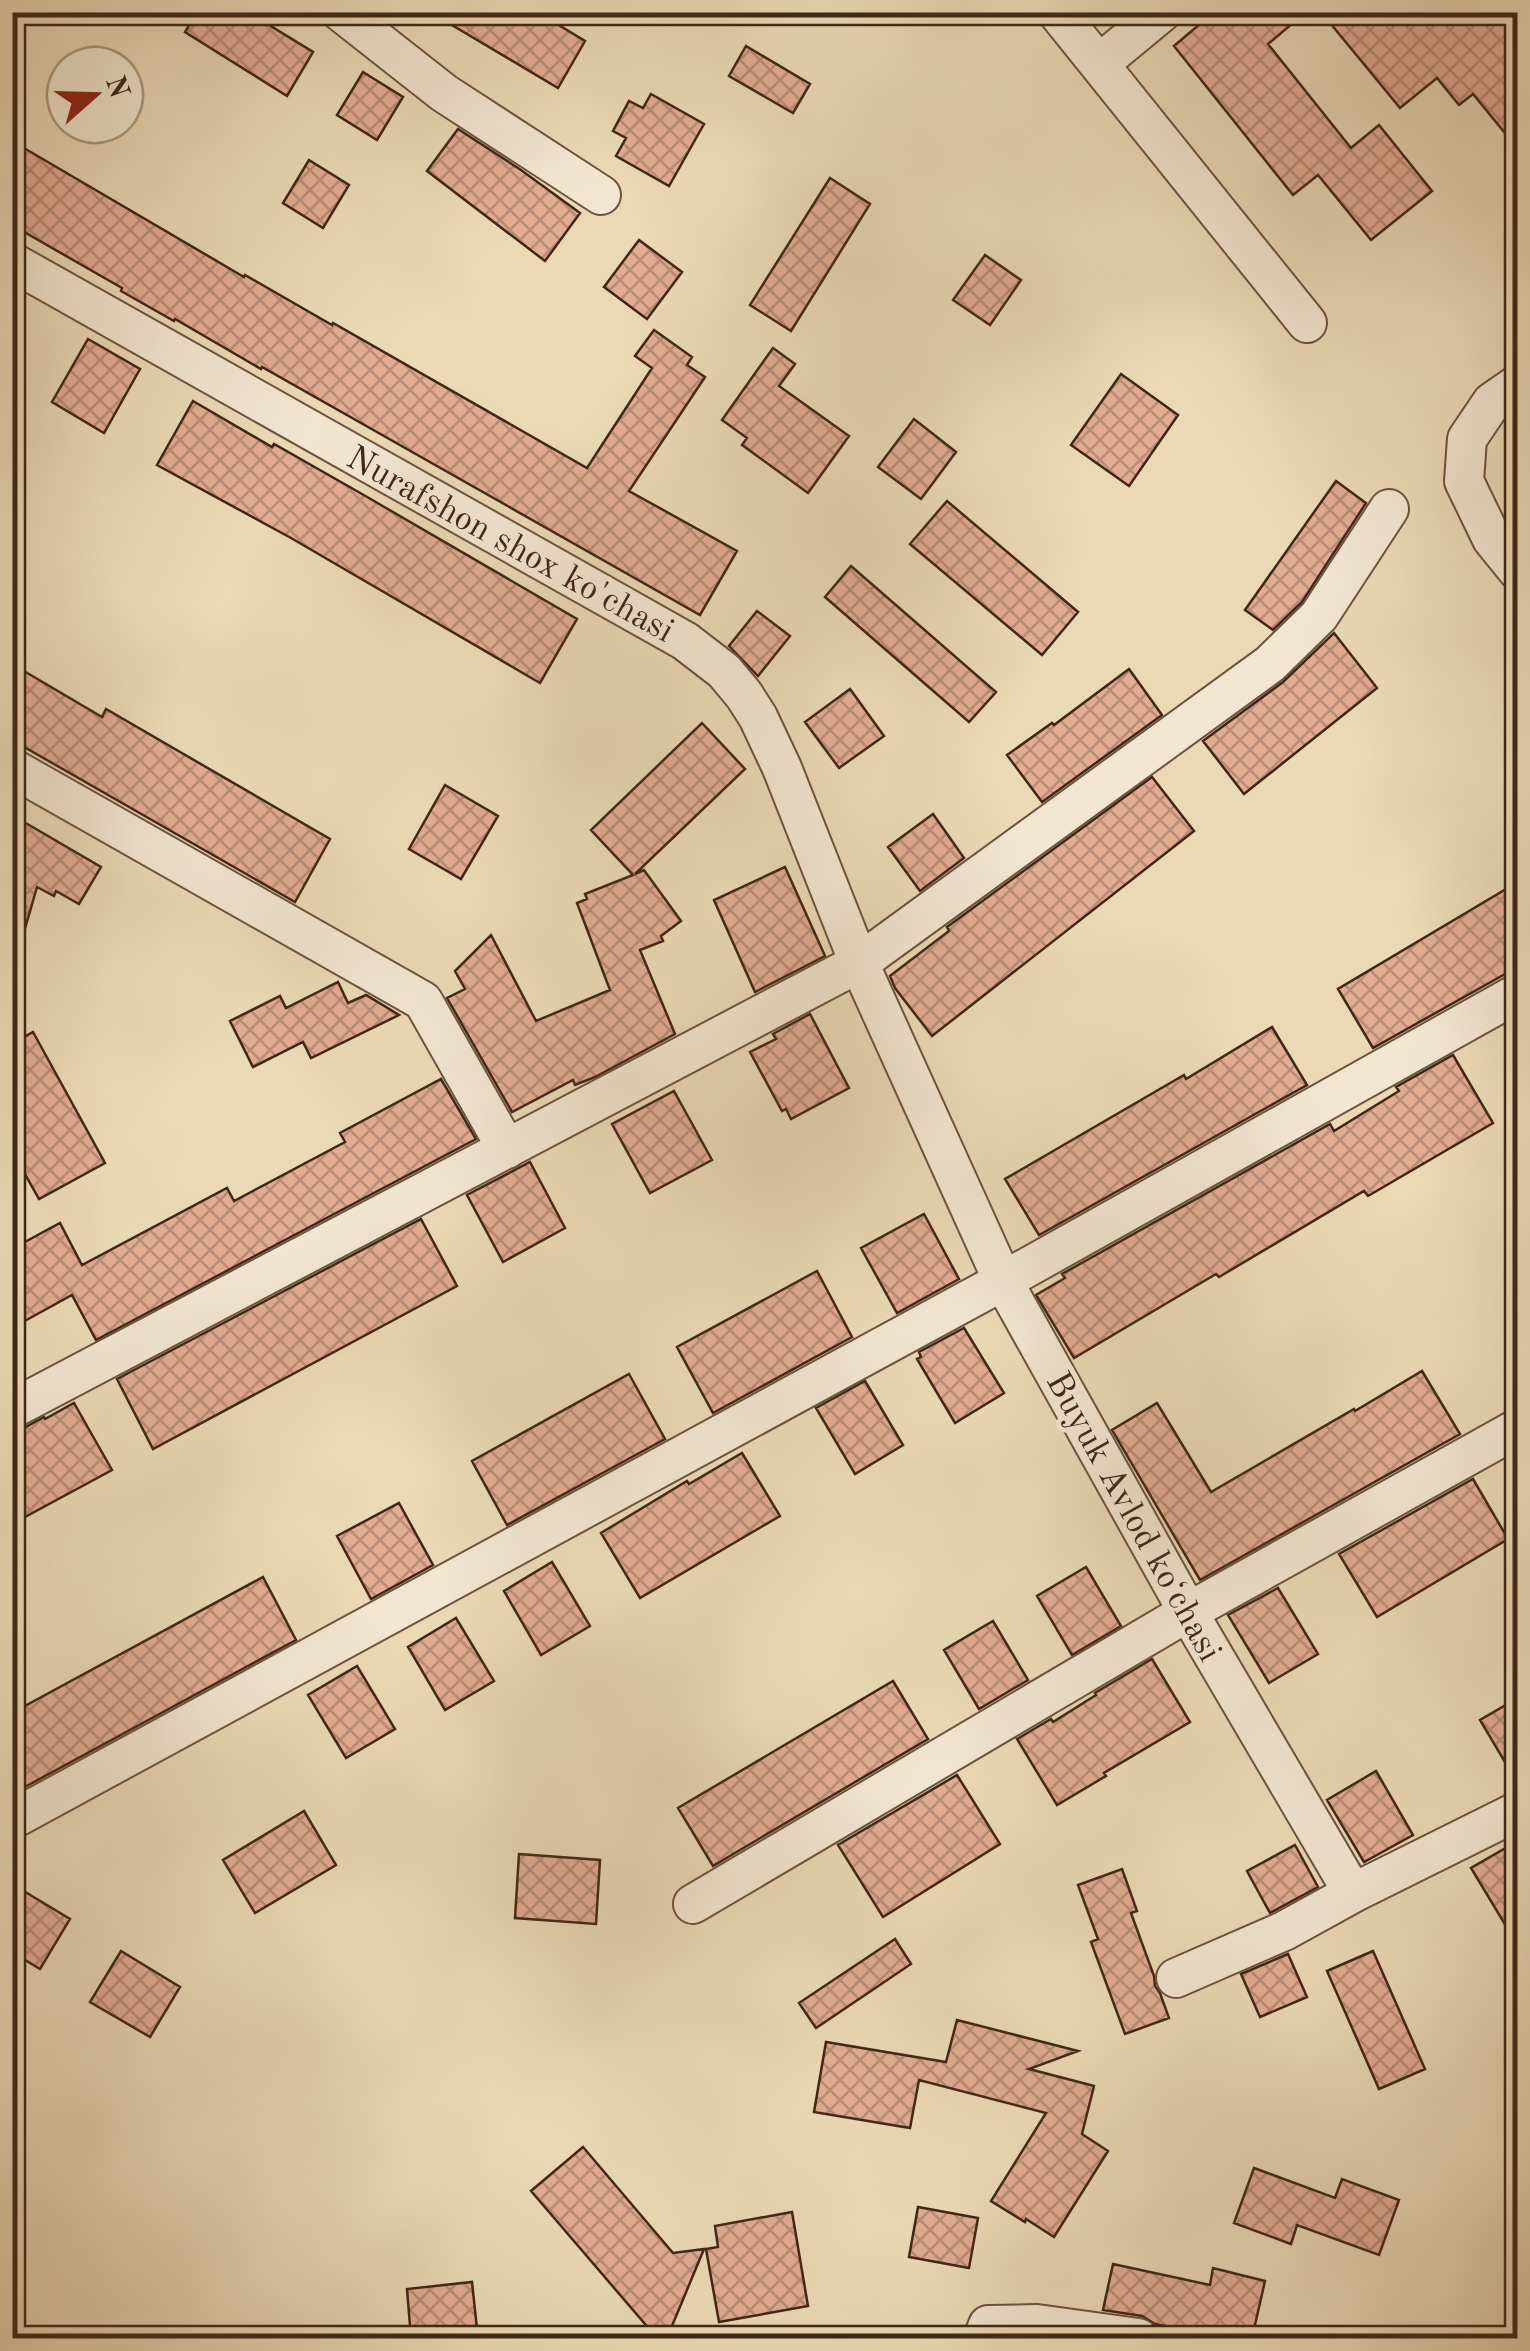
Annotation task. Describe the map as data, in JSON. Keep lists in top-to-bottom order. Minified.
{"streets":{"street":["Nurafshon shox ko'chasi","Buyuk Avlod koʻchasi"]},"crossings":[["Nurafshon shox ko'chasi","Buyuk Avlod koʻchasi"]],"north":"right"}
